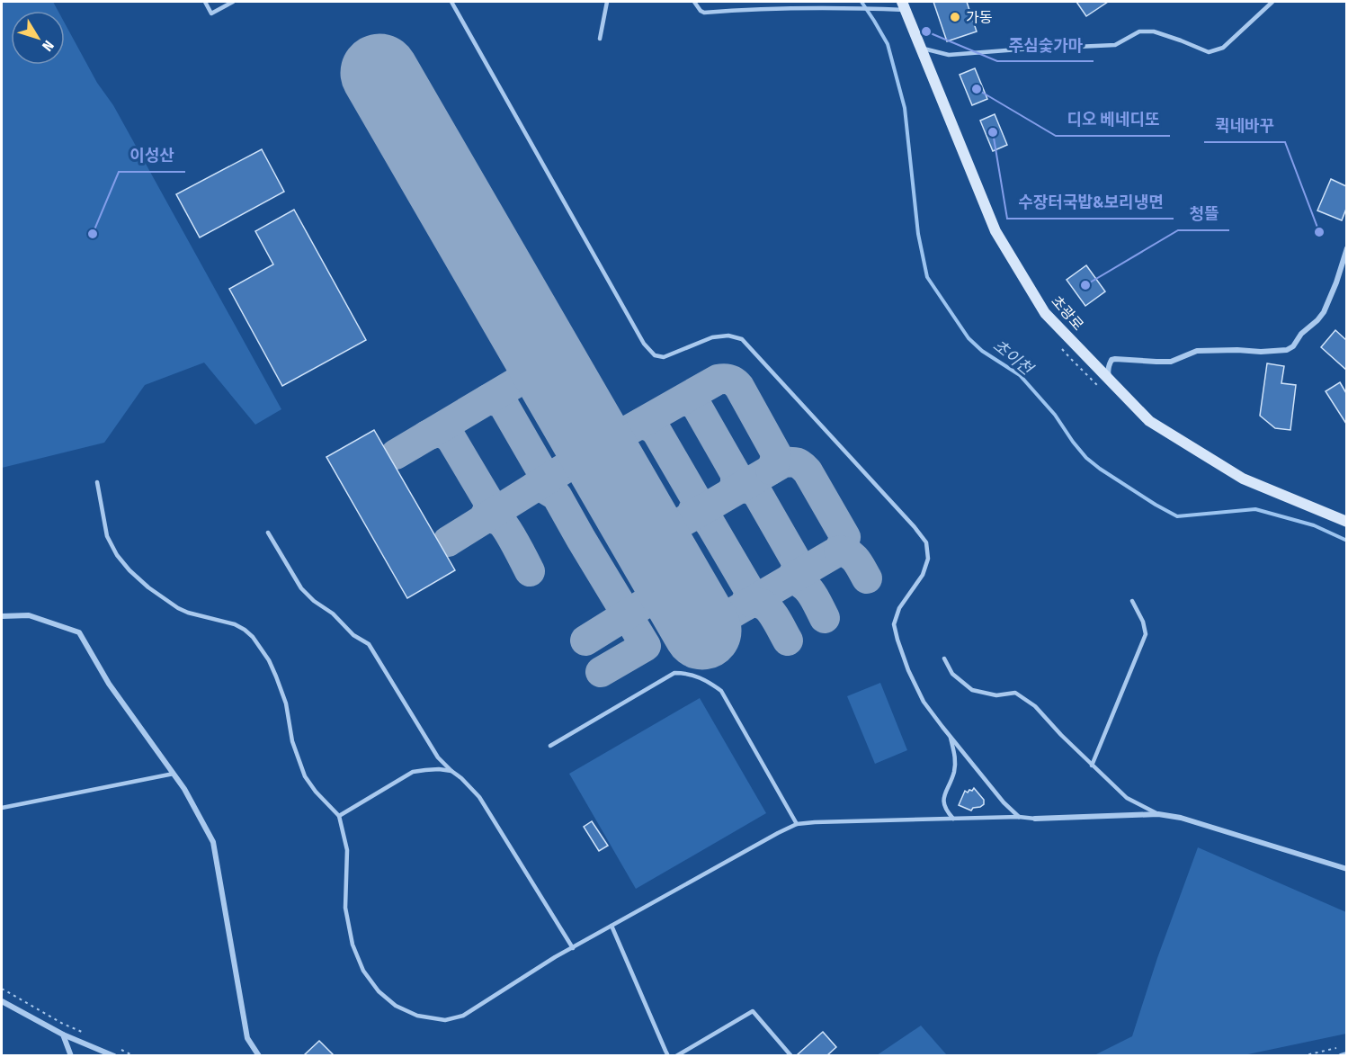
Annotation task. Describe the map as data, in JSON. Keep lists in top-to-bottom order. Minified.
{"streets":{"street":["초광로"]},"water":["초이천"],"places":["가동","주심숯가마","디오 베네디또","수장터국밥&보리냉면","퀵네바꾸","이성산","청뜰"],"north":"bottom right"}
